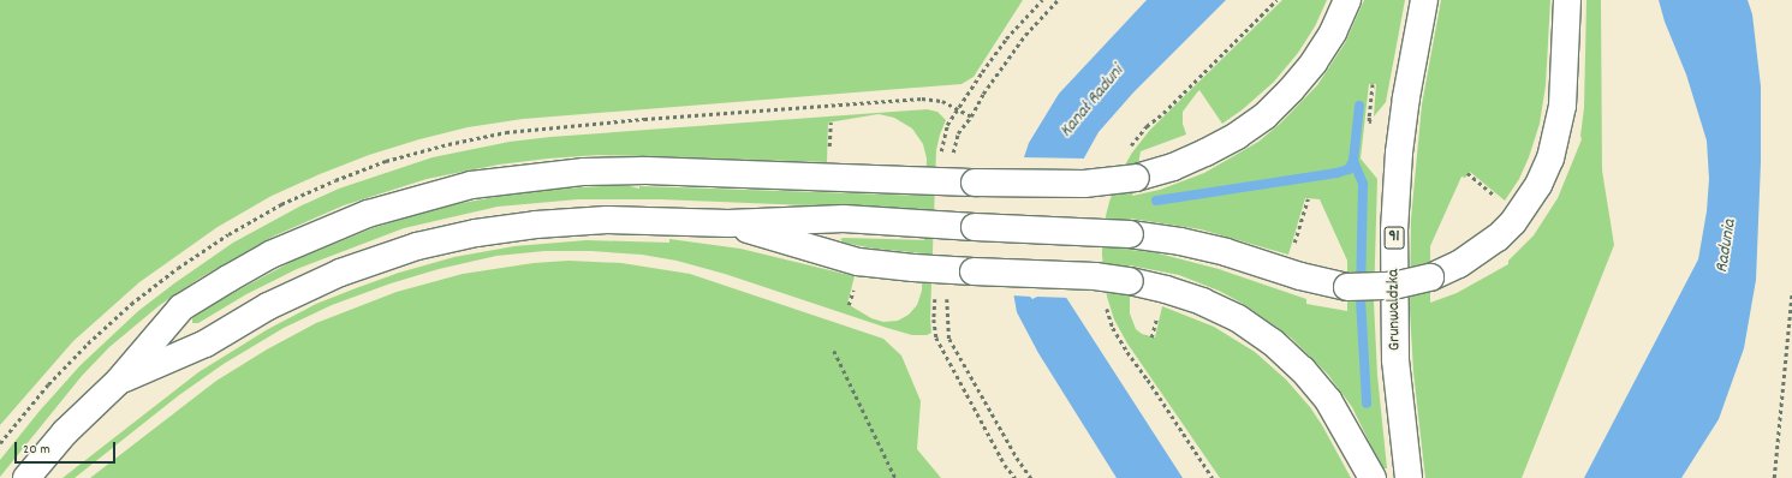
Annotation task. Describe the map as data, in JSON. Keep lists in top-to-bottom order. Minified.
{"streets":{"main road":["91","Grunwaldzka"]},"water":["Kanał Raduni","Radunia"],"scale_bar":"20 m"}
